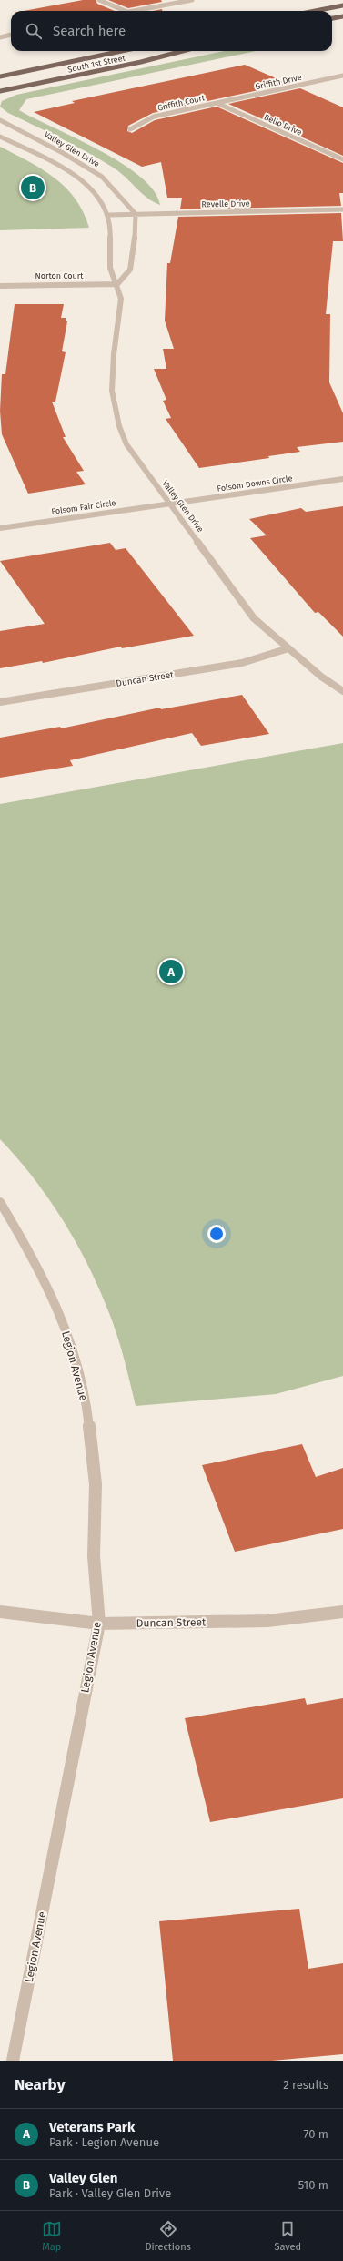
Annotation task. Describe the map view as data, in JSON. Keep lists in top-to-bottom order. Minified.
{"streets":{"main road":["South 1st Street"],"street":["Griffith Drive","Griffith Court","Bello Drive","Valley Glen Drive","Revelle Drive","Norton Court","Folsom Downs Circle","Folsom Fair Circle","Duncan Street","Legion Avenue"]},"crossings":[["Griffith Drive","Griffith Court"],["Griffith Drive","Bello Drive"],["Griffith Court","Bello Drive"],["Valley Glen Drive","Revelle Drive"],["Valley Glen Drive","Norton Court"],["Valley Glen Drive","Folsom Downs Circle"],["Valley Glen Drive","Folsom Fair Circle"],["Valley Glen Drive","Duncan Street"],["Folsom Downs Circle","Folsom Fair Circle"],["Duncan Street","Legion Avenue"]],"page":{"search":"Search here","pins":["B","A"],"heading":["Nearby","2 results"],"list":[{"mark":"A","name":"Veterans Park","note":"Park · Legion Avenue","value":"70 m"},{"mark":"B","name":"Valley Glen","note":"Park · Valley Glen Drive","value":"510 m"}],"nav":["Map","Directions","Saved"]}}
